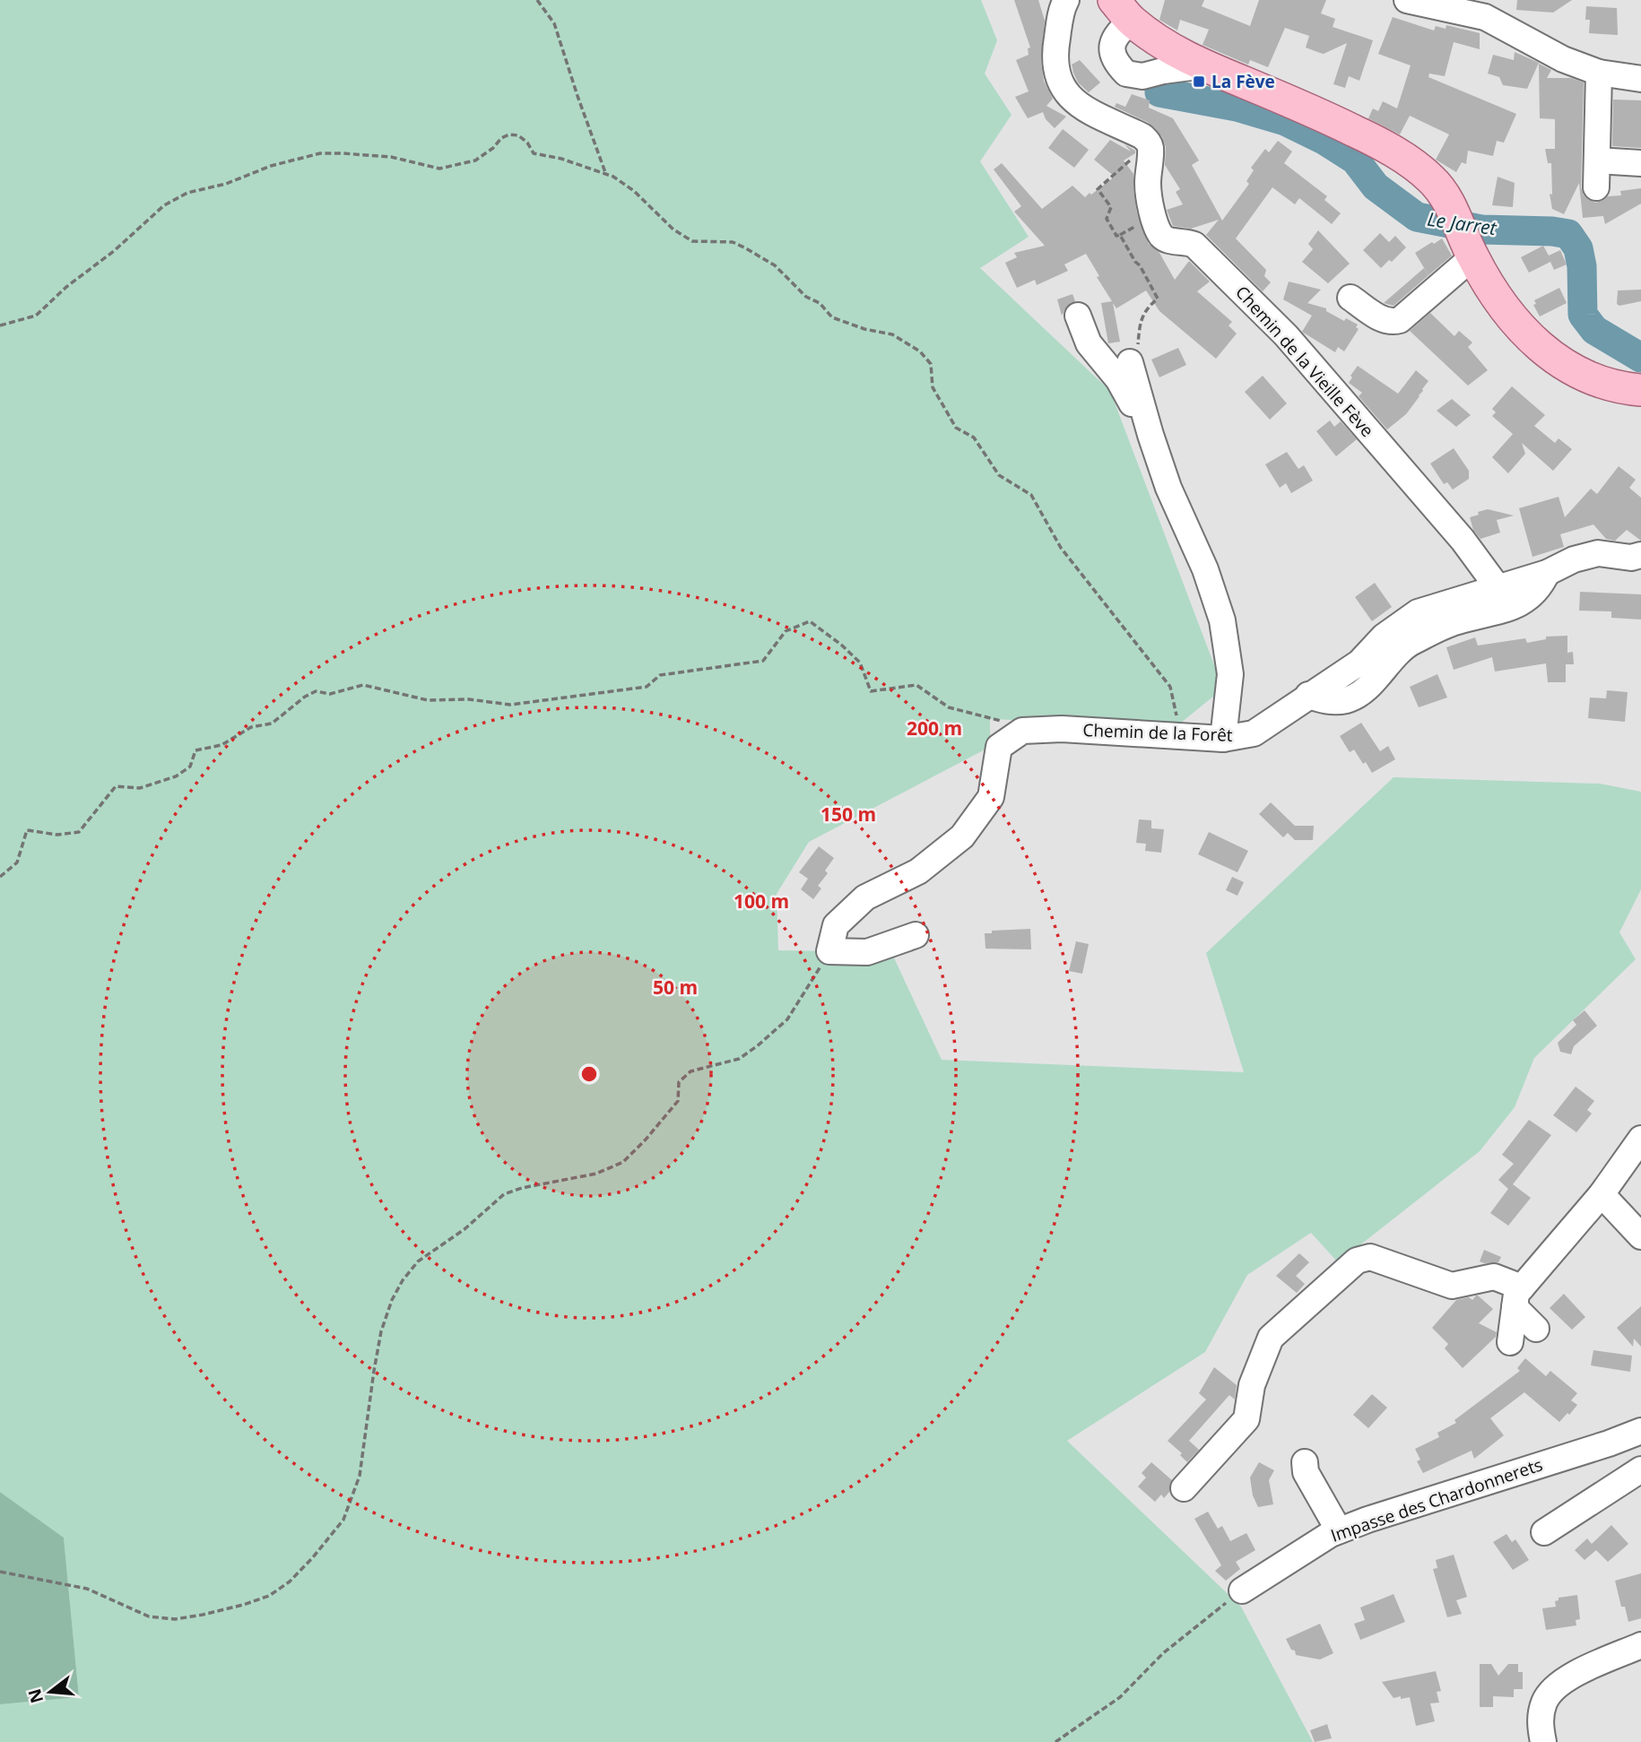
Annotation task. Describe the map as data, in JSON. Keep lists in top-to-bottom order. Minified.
{"streets":{"street":["Chemin de la Vieille Fève","Chemin de la Forêt","Impasse des Chardonnerets"]},"crossings":[["Chemin de la Vieille Fève","Chemin de la Forêt"]],"water":["Le Jarret"],"places":{"transit":["La Fève"]},"north":"left","rings":["200 m","150 m","100 m","50 m"]}
